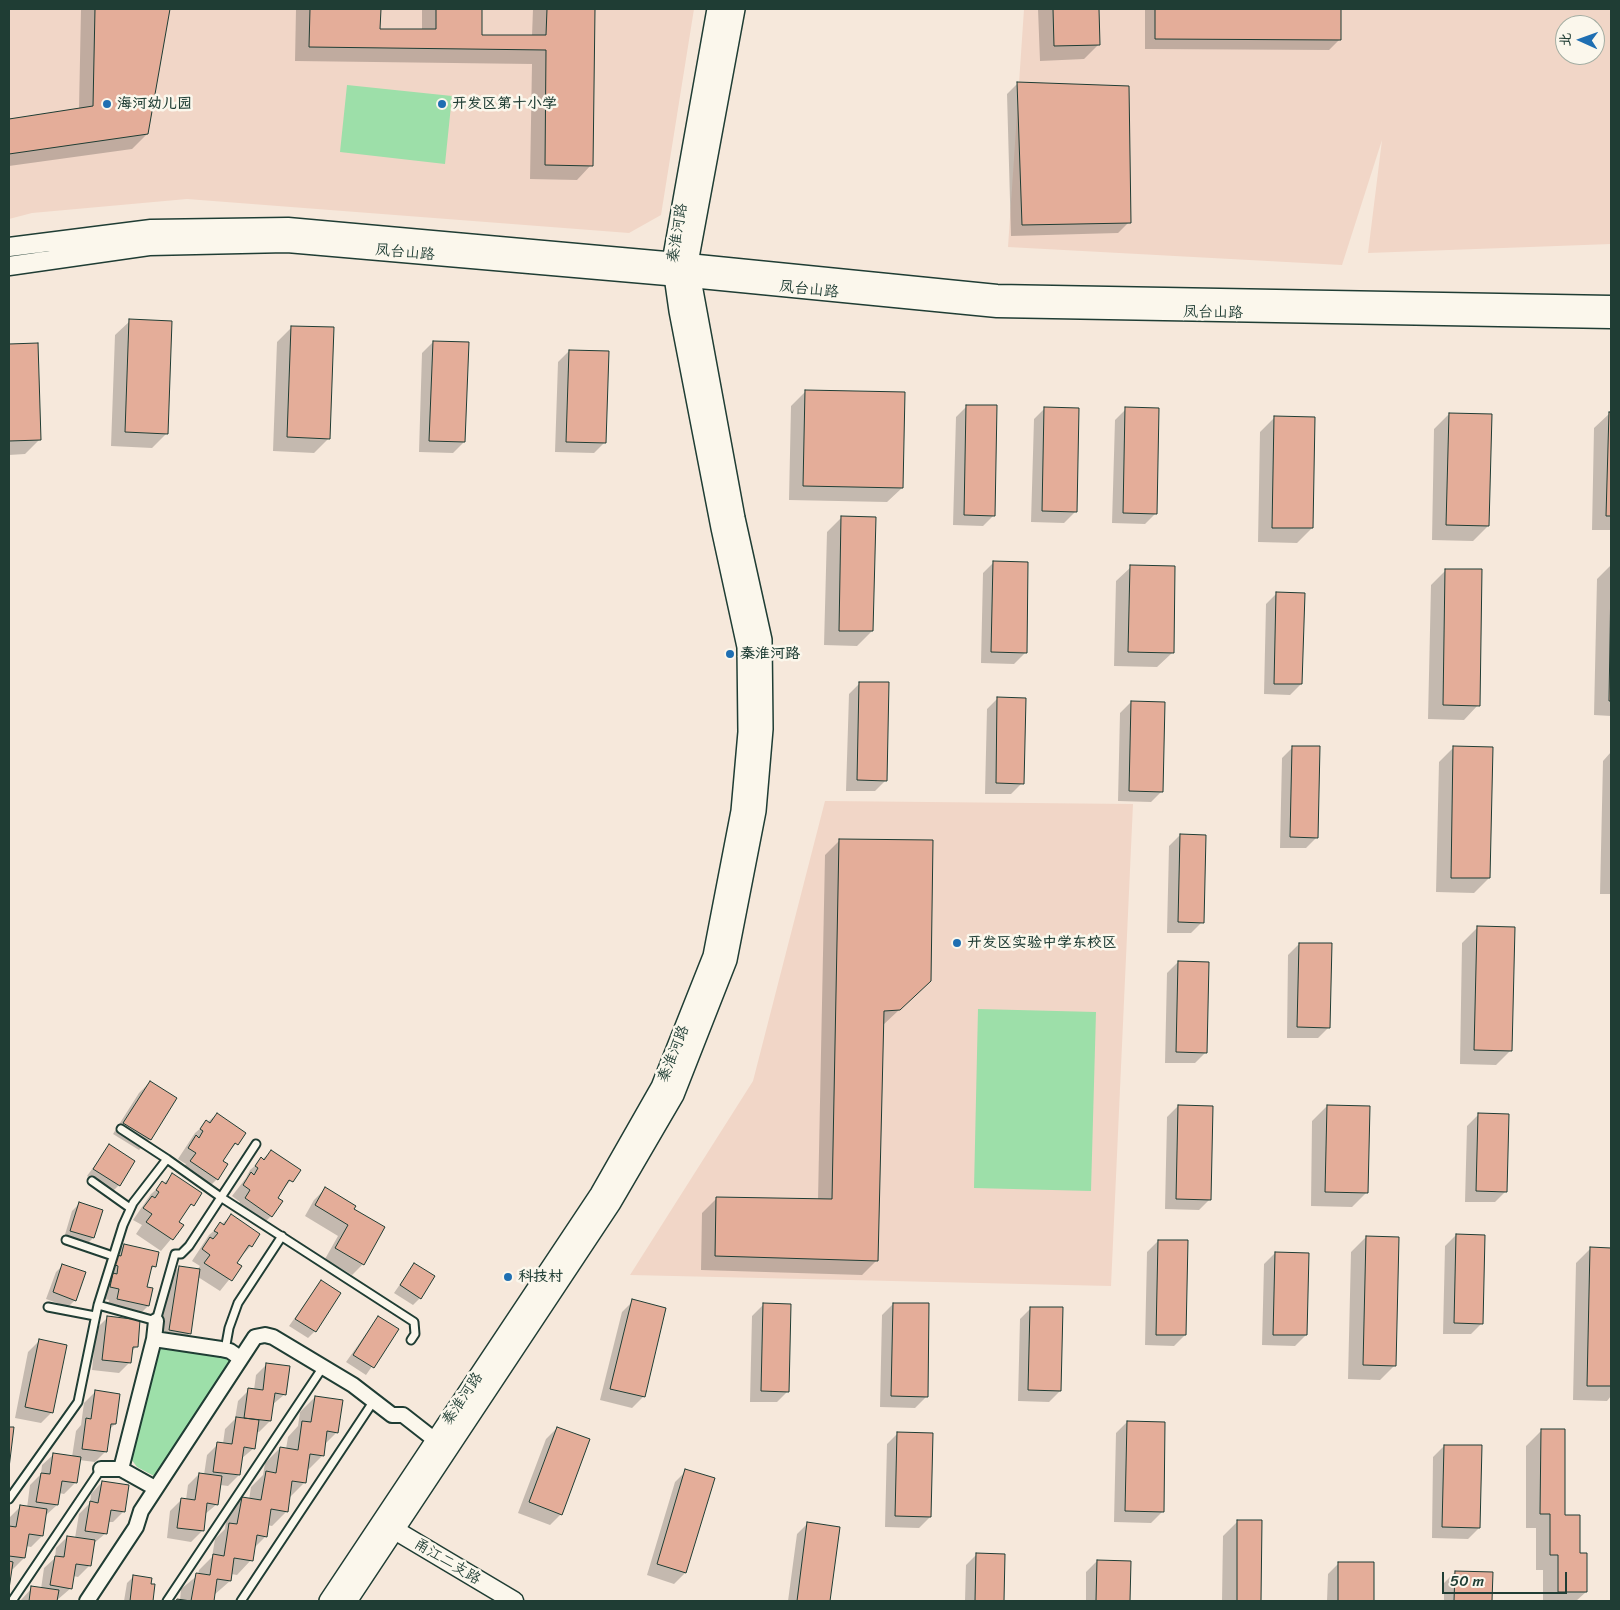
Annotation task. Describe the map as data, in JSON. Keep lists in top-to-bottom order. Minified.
{"streets":{"main road":["秦淮河路"],"street":["凤台山路","甬江二支路"]},"crossings":[["秦淮河路","凤台山路"],["秦淮河路","甬江二支路"]],"places":["海河幼儿园","开发区第十小学","秦淮河路","开发区实验中学东校区","科技村"],"scale_bar":"50 m","north":"left"}
